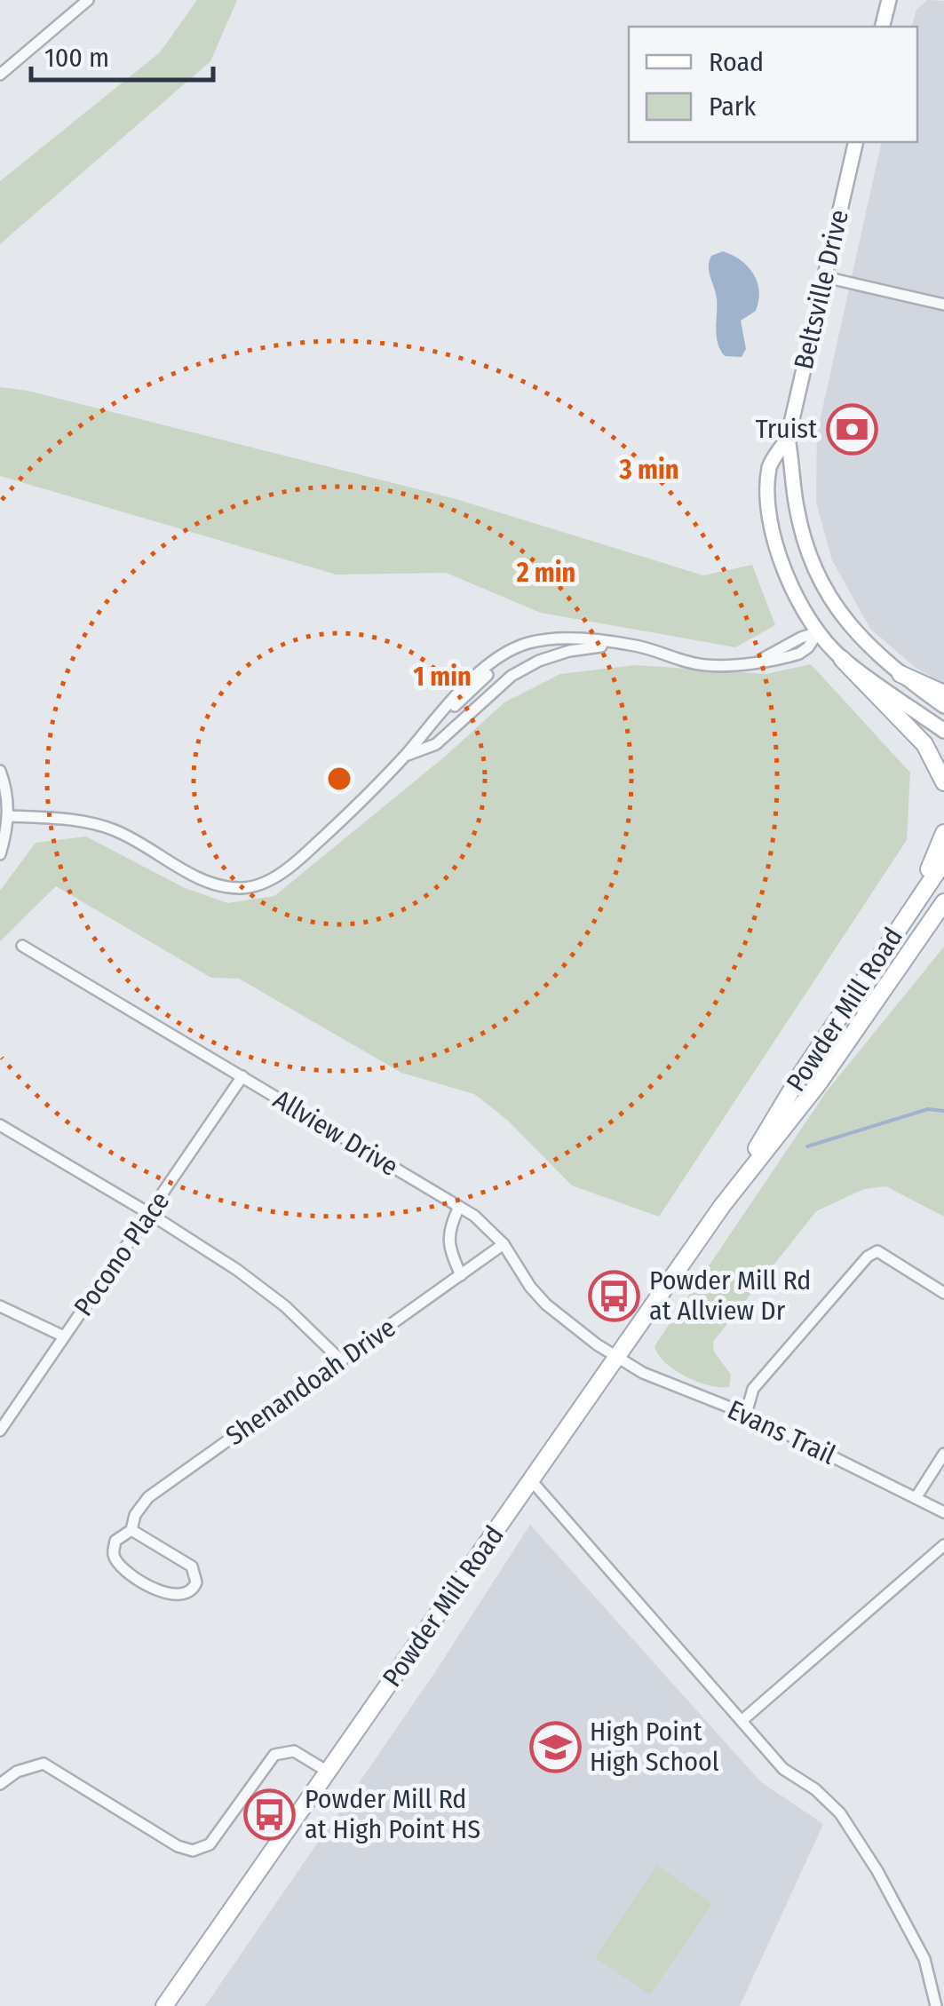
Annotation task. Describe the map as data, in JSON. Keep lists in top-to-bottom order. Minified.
{"streets":{"main road":["Powder Mill Road"],"street":["Beltsville Drive","Allview Drive","Pocono Place","Shenandoah Drive","Evans Trail"]},"crossings":[["Powder Mill Road","Allview Drive"],["Powder Mill Road","Evans Trail"],["Allview Drive","Pocono Place"],["Allview Drive","Shenandoah Drive"],["Allview Drive","Evans Trail"]],"places":{"bank":["Truist"],"bus stop":["Powder Mill Rd at Allview Dr","Powder Mill Rd at High Point HS"],"school or university":["High Point High School"]},"legend":["Road","Park"],"scale_bar":"100 m","rings":["3 min","2 min","1 min"]}
